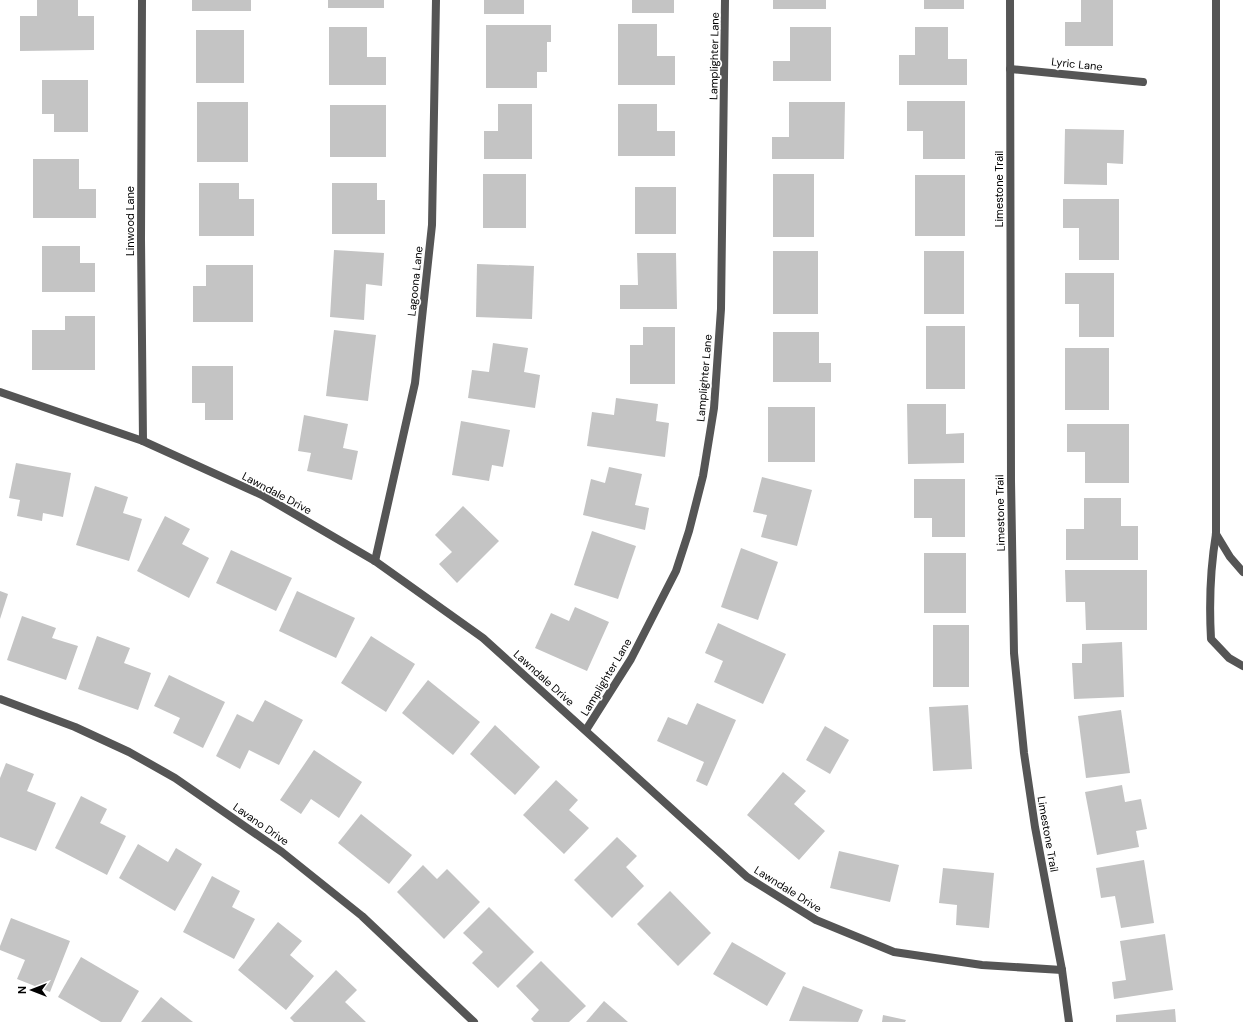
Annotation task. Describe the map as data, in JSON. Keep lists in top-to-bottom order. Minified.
{"streets":{"street":["Lamplighter Lane","Lyric Lane","Limestone Trail","Linwood Lane","Lagoona Lane","Lawndale Drive","Lavano Drive"]},"crossings":[["Lamplighter Lane","Lawndale Drive"],["Lyric Lane","Limestone Trail"],["Limestone Trail","Lawndale Drive"],["Linwood Lane","Lawndale Drive"],["Lagoona Lane","Lawndale Drive"]],"north":"left"}
